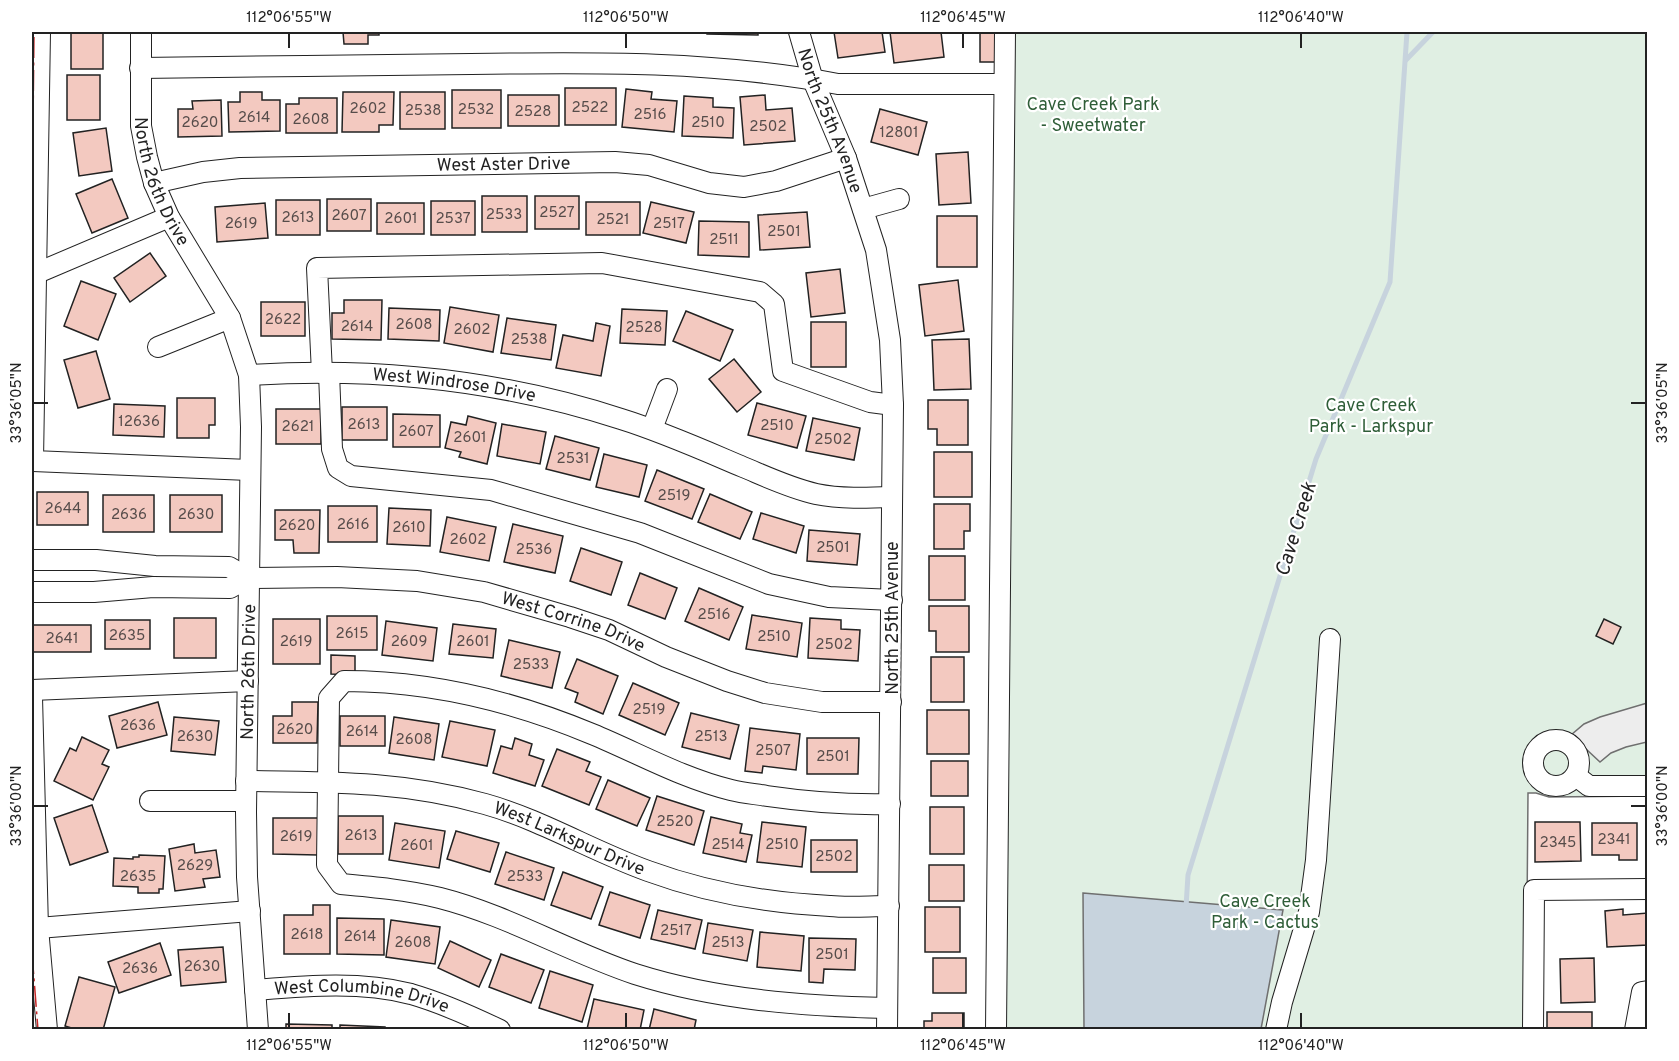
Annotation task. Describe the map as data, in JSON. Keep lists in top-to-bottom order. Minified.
{"streets":{"street":["North 25th Avenue","West Aster Drive","North 26th Drive","West Windrose Drive","West Corrine Drive","West Larkspur Drive","West Columbine Drive"]},"crossings":[["North 25th Avenue","West Aster Drive"],["North 25th Avenue","West Windrose Drive"],["North 25th Avenue","West Corrine Drive"],["North 25th Avenue","West Larkspur Drive"],["West Aster Drive","North 26th Drive"],["North 26th Drive","West Windrose Drive"],["North 26th Drive","West Corrine Drive"],["North 26th Drive","West Larkspur Drive"],["North 26th Drive","West Columbine Drive"]],"water":["Cave Creek"],"parks":["Cave Creek Park - Sweetwater","Cave Creek Park - Larkspur","Cave Creek Park - Cactus"],"house_numbers":["2522","2602","2532","2538","2528","2516","2614","2608","2620","2510","2502","12801","2527","2533","2607","2613","2601","2537","2521","2619","2517","2501","2511","2622","2608","2614","2528","2602","2538","12636","2613","2510","2621","2607","2601","2502","2531","2519","2644","2636","2630","2616","2620","2610","2602","2501","2536","2516","2615","2635","2510","2641","2619","2609","2601","2502","2533","2519","2636","2620","2614","2630","2513","2608","2507","2501","2520","2613","2619","2341","2345","2514","2510","2601","2502","2629","2635","2533","2517","2618","2614","2608","2513","2501","2630","2636"],"coordinates":["112°06'55\"W","112°06'50\"W","112°06'45\"W","112°06'40\"W","33°36'05\"N","33°36'00\"N"]}
